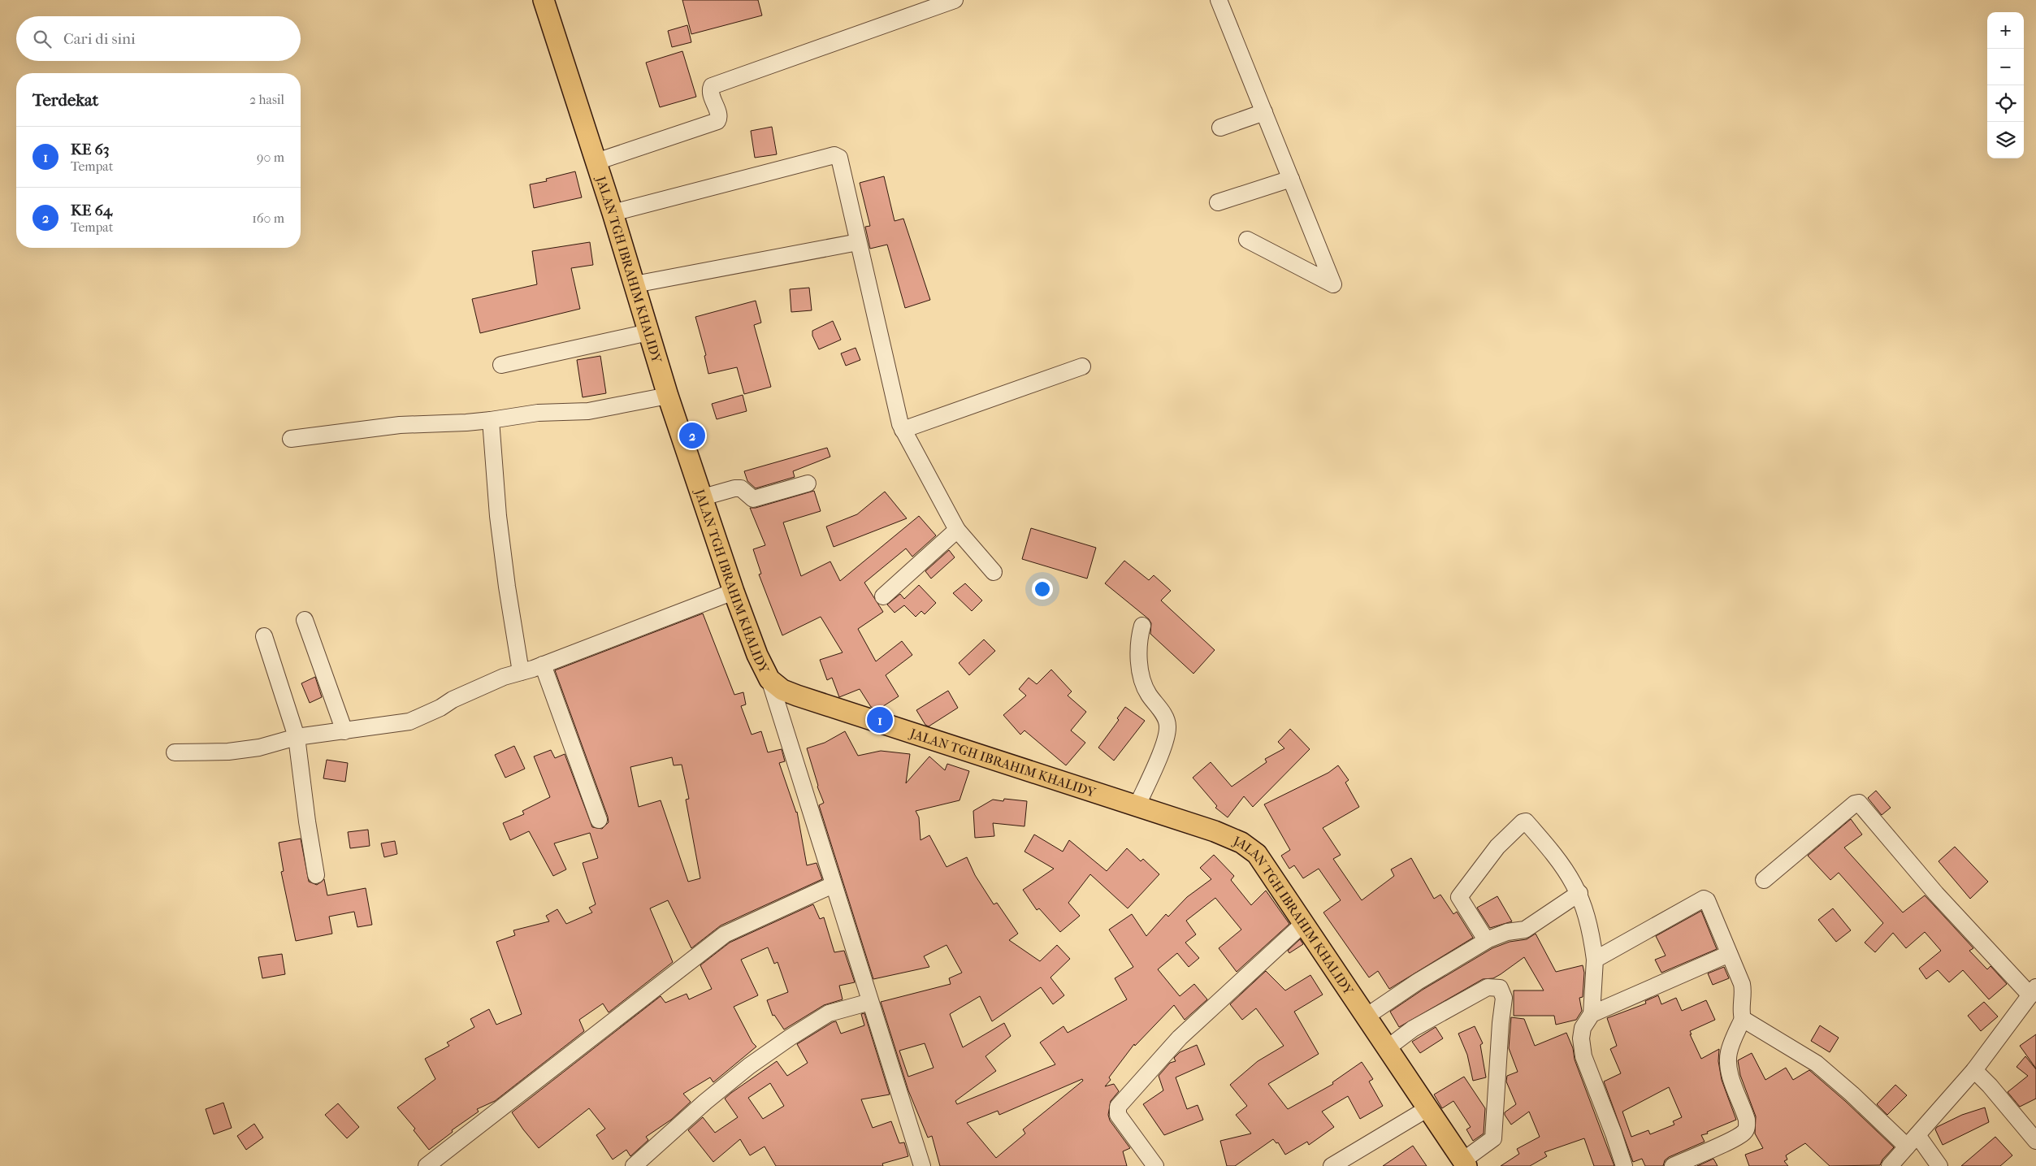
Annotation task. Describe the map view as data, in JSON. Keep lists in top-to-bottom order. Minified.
{"streets":{"main road":["JALAN TGH IBRAHIM KHALIDY"]},"page":{"map_buttons":["+","−"],"search":"Cari di sini","heading":["Terdekat","2 hasil"],"list":[{"mark":"1","name":"KE 63","note":"Tempat","value":"90 m"},{"mark":"2","name":"KE 64","note":"Tempat","value":"160 m"}],"pins":["2","1"]}}
